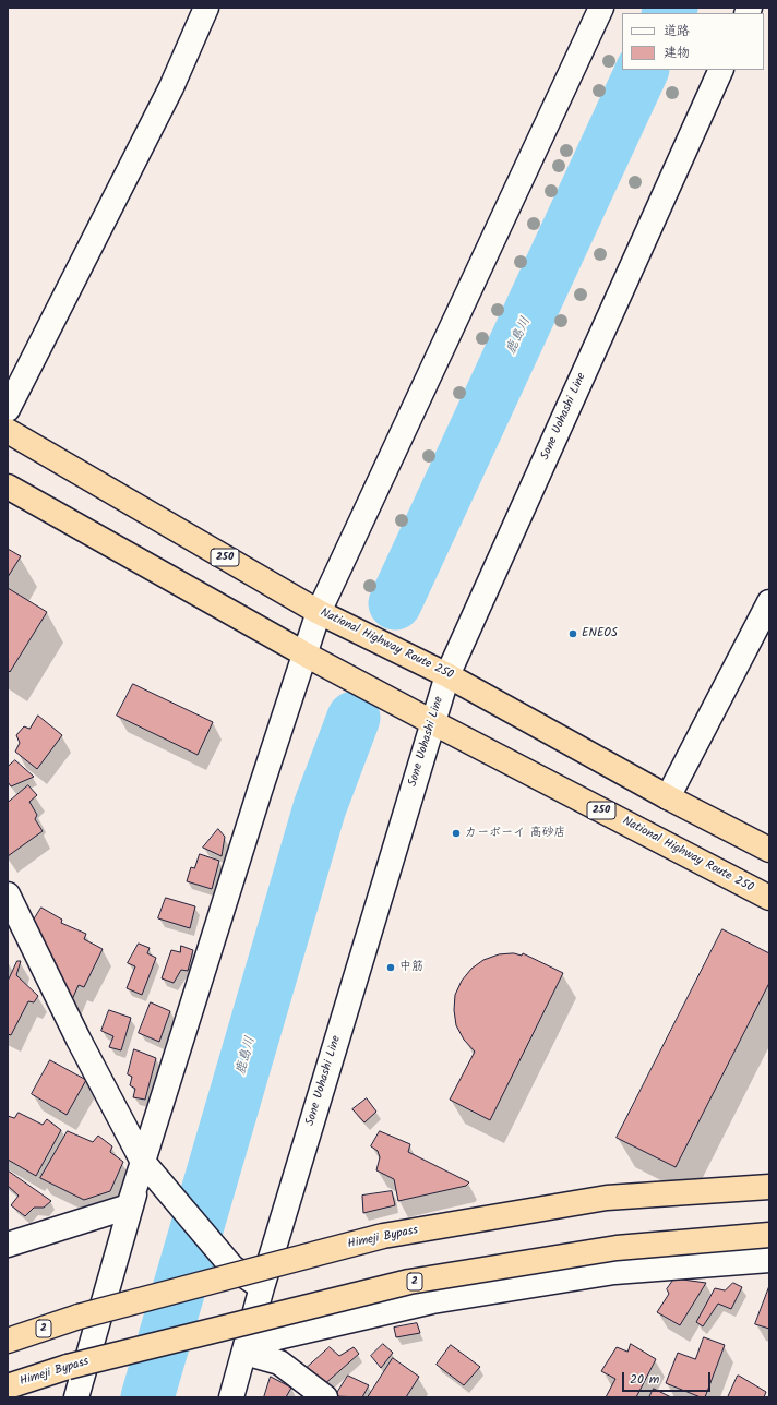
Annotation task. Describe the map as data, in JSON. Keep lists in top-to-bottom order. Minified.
{"streets":{"highway":["250","National Highway Route 250","Himeji Bypass","2"],"street":["Sone Uohashi Line"]},"crossings":[["Sone Uohashi Line","National Highway Route 250"]],"water":["鹿島川"],"places":["ENEOS","カーボーイ 高砂店","中筋"],"legend":["道路","建物"],"scale_bar":"20 m"}
